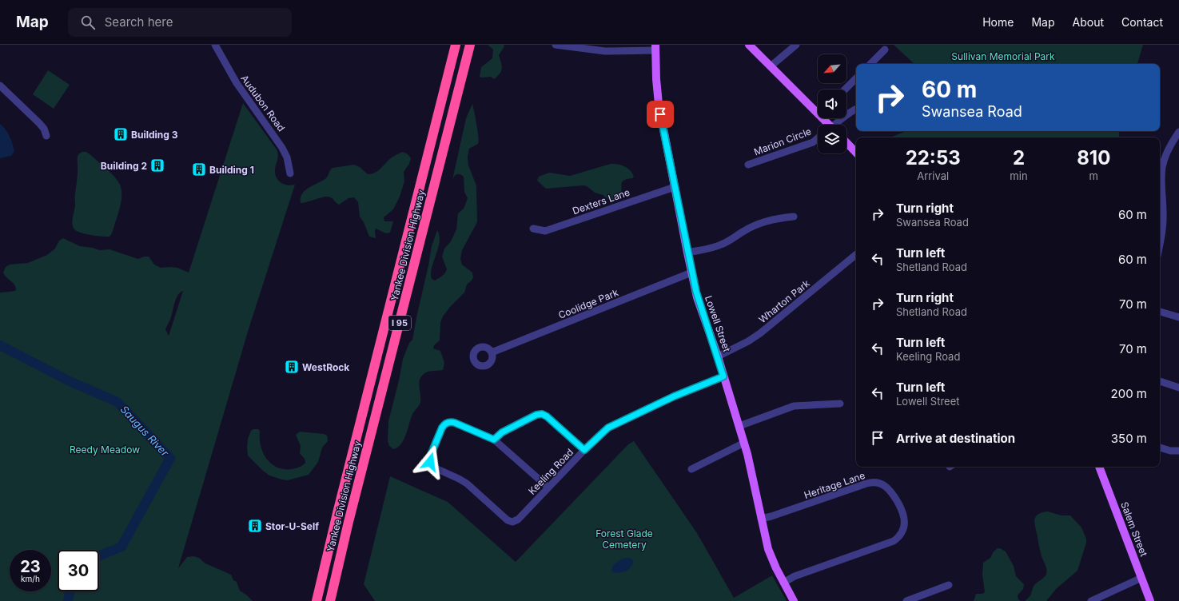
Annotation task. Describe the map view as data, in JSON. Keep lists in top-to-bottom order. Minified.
{"streets":{"highway":["Yankee Division Highway","I 95"],"main road":["Lowell Street","Salem Street"],"street":["Audubon Road","Marion Circle","Dexters Lane","Wharton Park","Coolidge Park","Keeling Road","Heritage Lane"]},"crossings":[["Dexters Lane","Lowell Street"],["Wharton Park","Lowell Street"],["Coolidge Park","Lowell Street"],["Lowell Street","Keeling Road"],["Lowell Street","Heritage Lane"]],"water":["Saugus River"],"parks":["Sullivan Memorial Park","Reedy Meadow","Forest Glade Cemetery"],"places":{"building":["Building 3","Building 2","Building 1","WestRock","Stor-U-Self"]},"north":"bottom left","page":{"header":"Map","search":"Search here","nav":["Home","Map","About","Contact"],"turn":["60 m","Swansea Road"],"eta":["22:53","Arrival","2","min","810","m"],"list":[{"name":"Turn right","note":"Swansea Road","value":"60 m"},{"name":"Turn left","note":"Shetland Road","value":"60 m"},{"name":"Turn right","note":"Shetland Road","value":"70 m"},{"name":"Turn left","note":"Keeling Road","value":"70 m"},{"name":"Turn left","note":"Lowell Street","value":"200 m"},{"name":"Arrive at destination","value":"350 m"}],"speed":"23 km/h","limit":"30"}}
